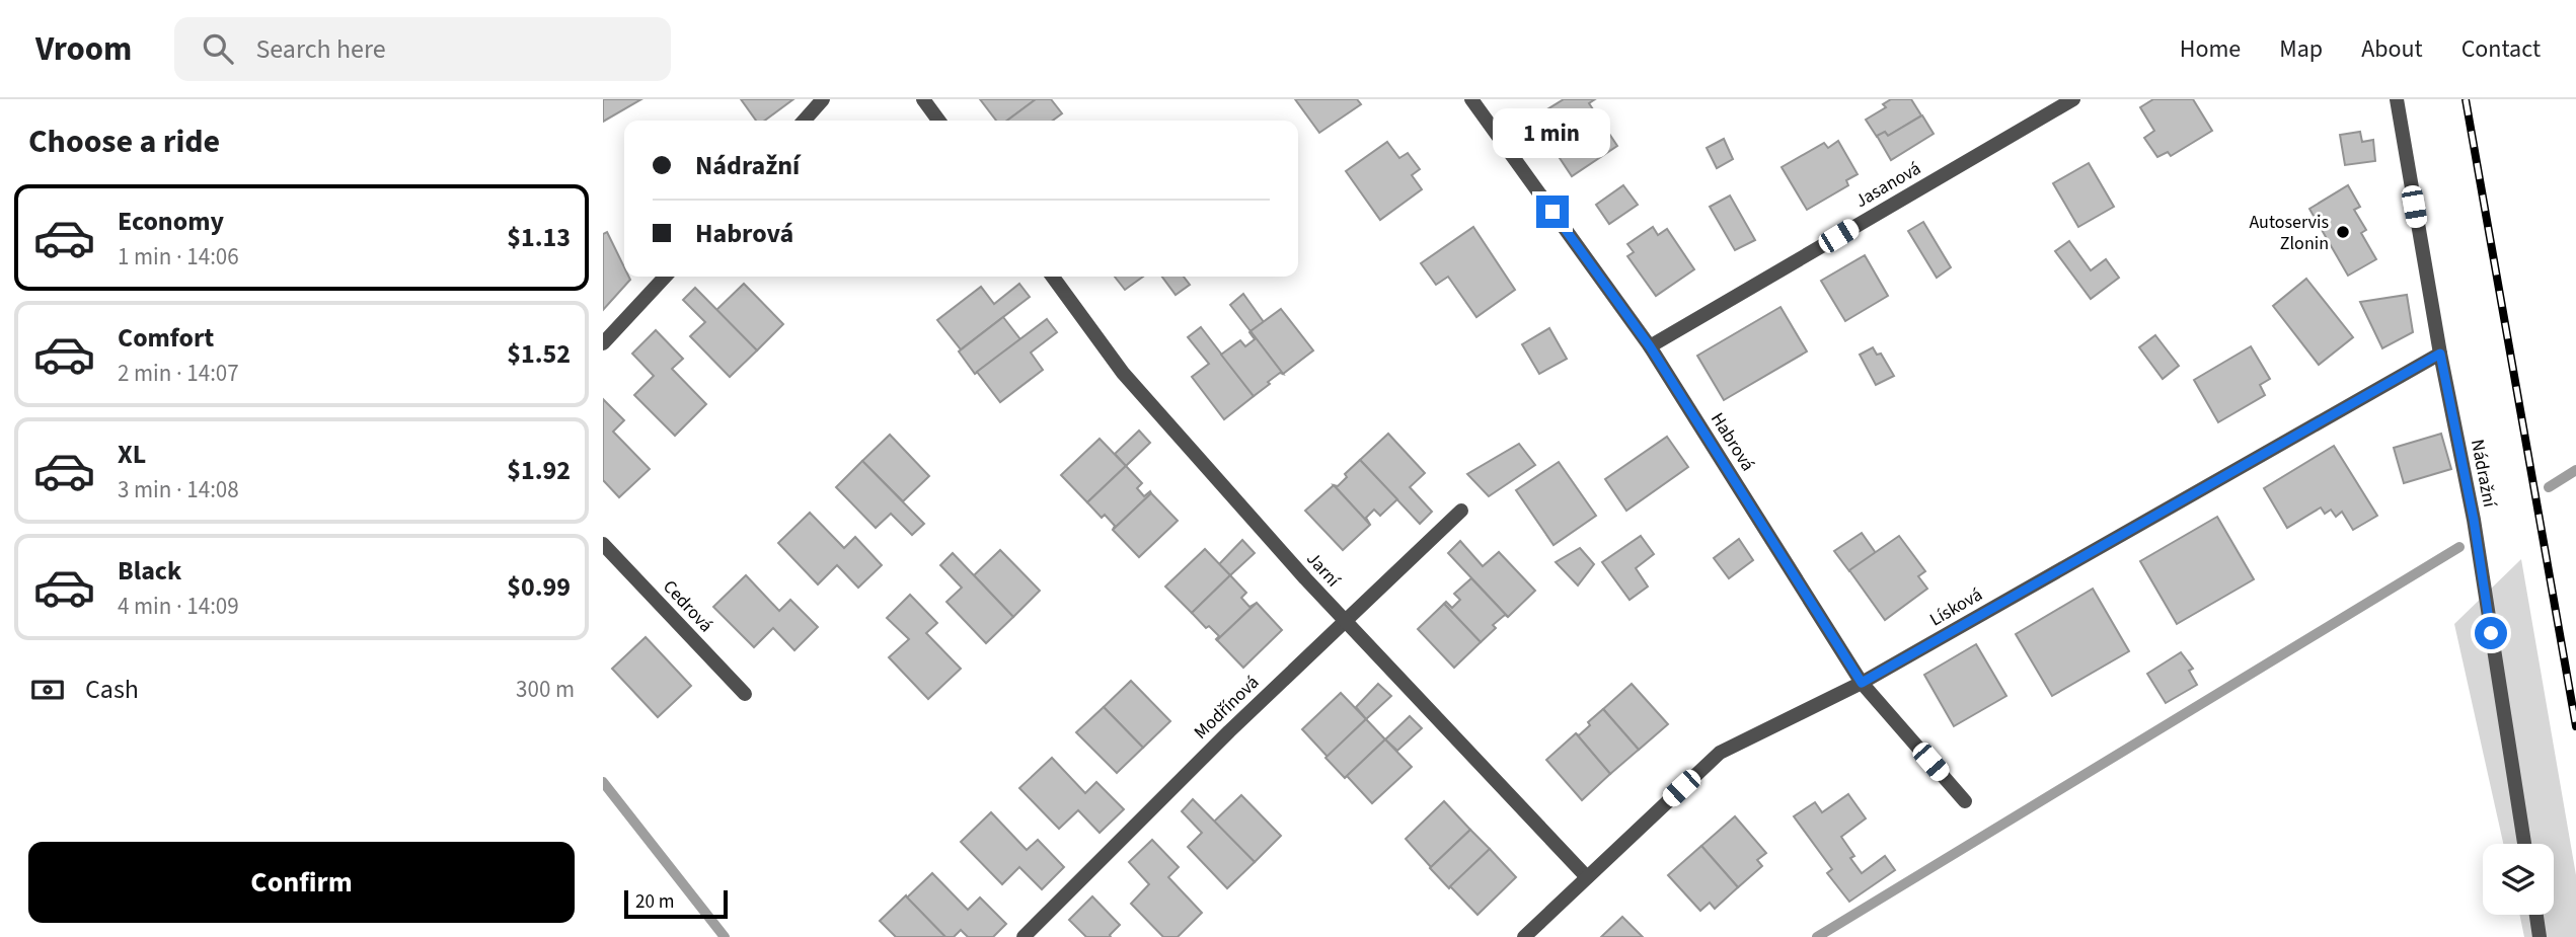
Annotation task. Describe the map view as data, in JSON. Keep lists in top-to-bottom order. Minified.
{"streets":{"street":["Jasanová","Habrová","Nádražní","Jarní","Cedrová","Lísková","Modřínová"]},"crossings":[["Jasanová","Habrová"],["Habrová","Lísková"],["Nádražní","Lísková"],["Jarní","Lísková"],["Jarní","Modřínová"]],"places":["Autoservis Zlonin"],"scale_bar":"20 m","page":{"header":"Vroom","search":"Search here","nav":["Home","Map","About","Contact"],"heading":"Choose a ride","bubble":"1 min","banner":["Nádražní","Habrová"],"list":[{"name":"Economy","note":"1 min · 14:06","value":"$1.13"},{"name":"Comfort","note":"2 min · 14:07","value":"$1.52"},{"name":"XL","note":"3 min · 14:08","value":"$1.92"},{"name":"Black","note":"4 min · 14:09","value":"$0.99"}],"pay":["Cash","300 m"],"buttons":"Confirm","scale":"20 m"}}
